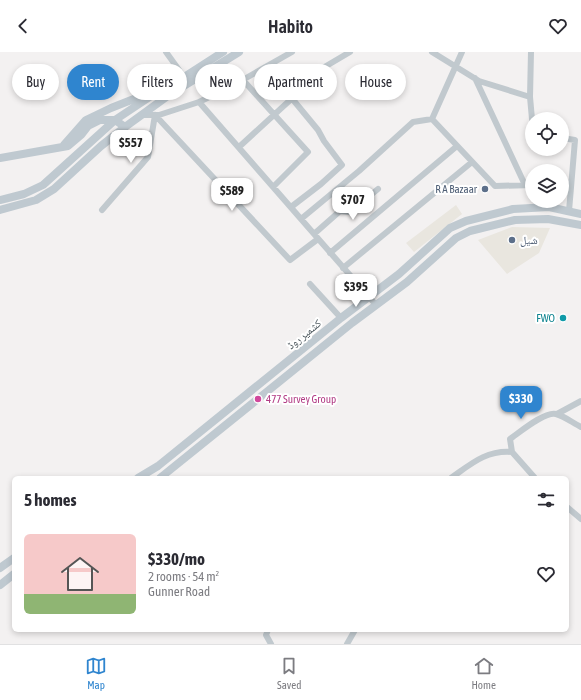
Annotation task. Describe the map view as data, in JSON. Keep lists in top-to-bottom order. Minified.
{"streets":{"street":["کشمیر روڈ"]},"places":["R A Bazaar","شیل","FWO","477 Survey Group"],"page":{"header":"Habito","chip":["Buy","Rent","Filters","New","Apartment","House"],"price":["$557","$589","$707","$395","$330"],"heading":"5 homes","list":[{"name":"$330/mo","note":"2 rooms · 54 m² · Gunner Road"}],"tabs":["Map","Saved","Home"]}}
